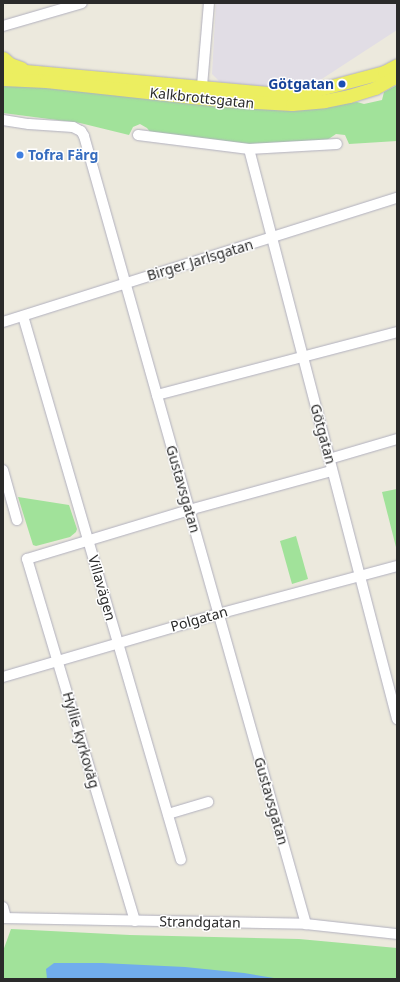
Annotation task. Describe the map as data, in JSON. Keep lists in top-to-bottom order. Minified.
{"streets":{"main road":["Kalkbrottsgatan"],"street":["Birger Jarlsgatan","Götgatan","Gustavsgatan","Villavägen","Polgatan","Hyllie kyrkoväg","Strandgatan"]},"crossings":[["Birger Jarlsgatan","Götgatan"],["Birger Jarlsgatan","Gustavsgatan"],["Birger Jarlsgatan","Villavägen"],["Götgatan","Polgatan"],["Gustavsgatan","Polgatan"],["Gustavsgatan","Strandgatan"],["Villavägen","Polgatan"],["Villavägen","Hyllie kyrkoväg"],["Polgatan","Hyllie kyrkoväg"],["Hyllie kyrkoväg","Strandgatan"]],"places":["Götgatan","Tofra Färg"]}
